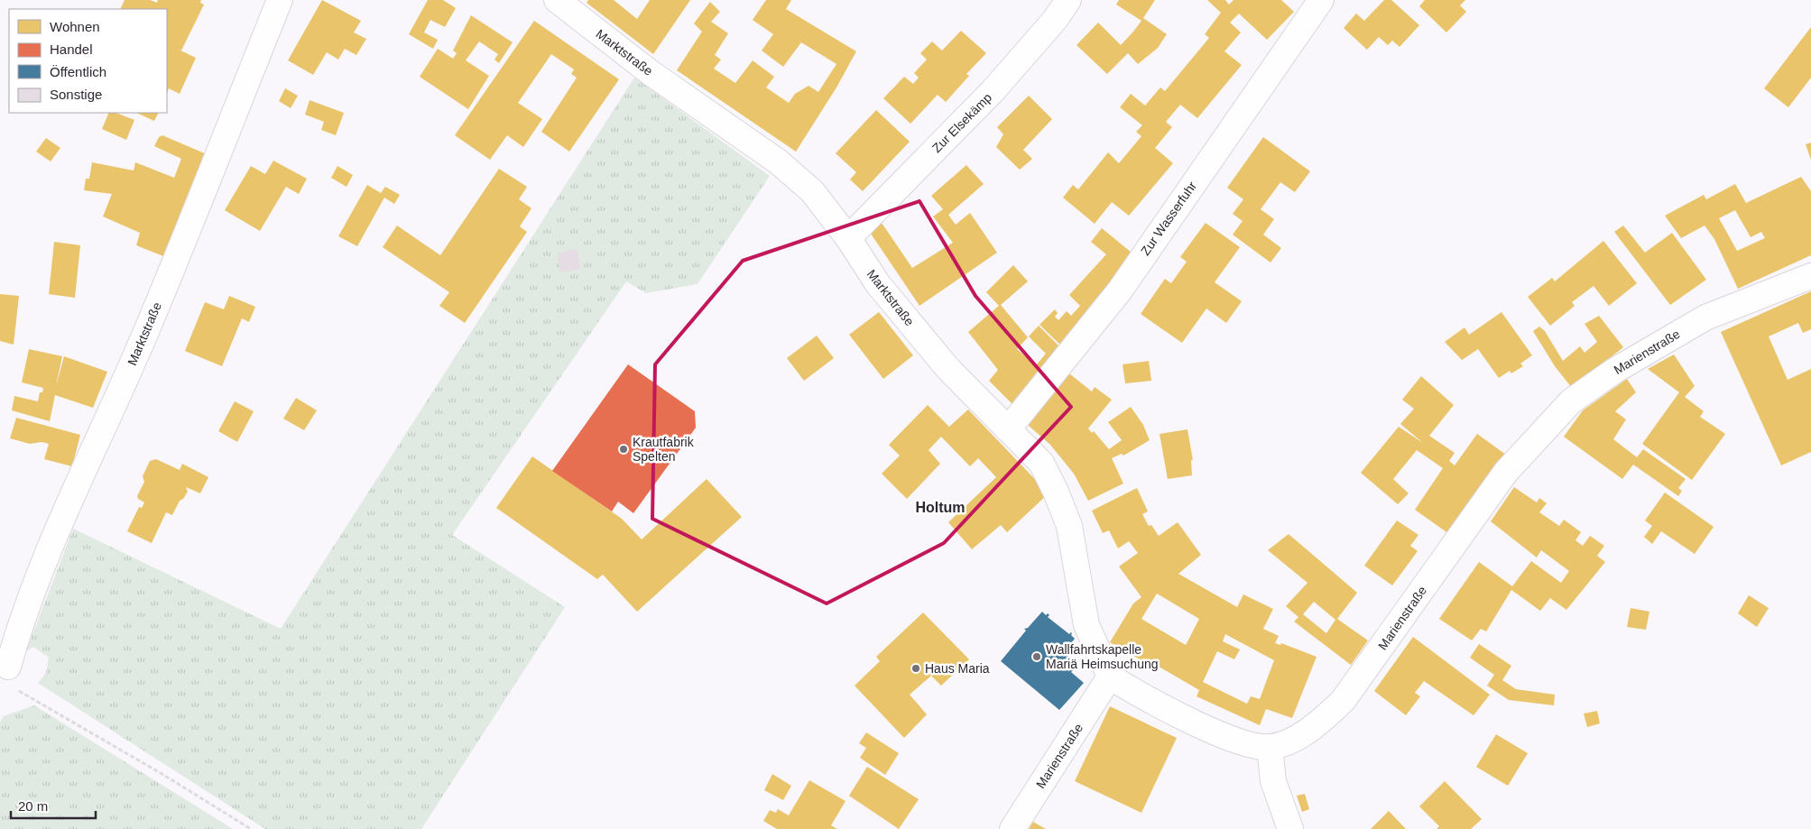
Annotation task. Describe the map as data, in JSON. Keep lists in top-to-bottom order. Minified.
{"streets":{"street":["Marktstraße","Zur Elsekämp","Zur Wasserfuhr","Marienstraße"]},"crossings":[["Marktstraße","Zur Elsekämp"],["Marktstraße","Zur Wasserfuhr"],["Marktstraße","Marienstraße"]],"districts":["Holtum"],"places":["Krautfabrik Spelten","Wallfahrtskapelle Mariä Heimsuchung","Haus Maria"],"legend":["Wohnen","Handel","Öffentlich","Sonstige"],"scale_bar":"20 m"}
